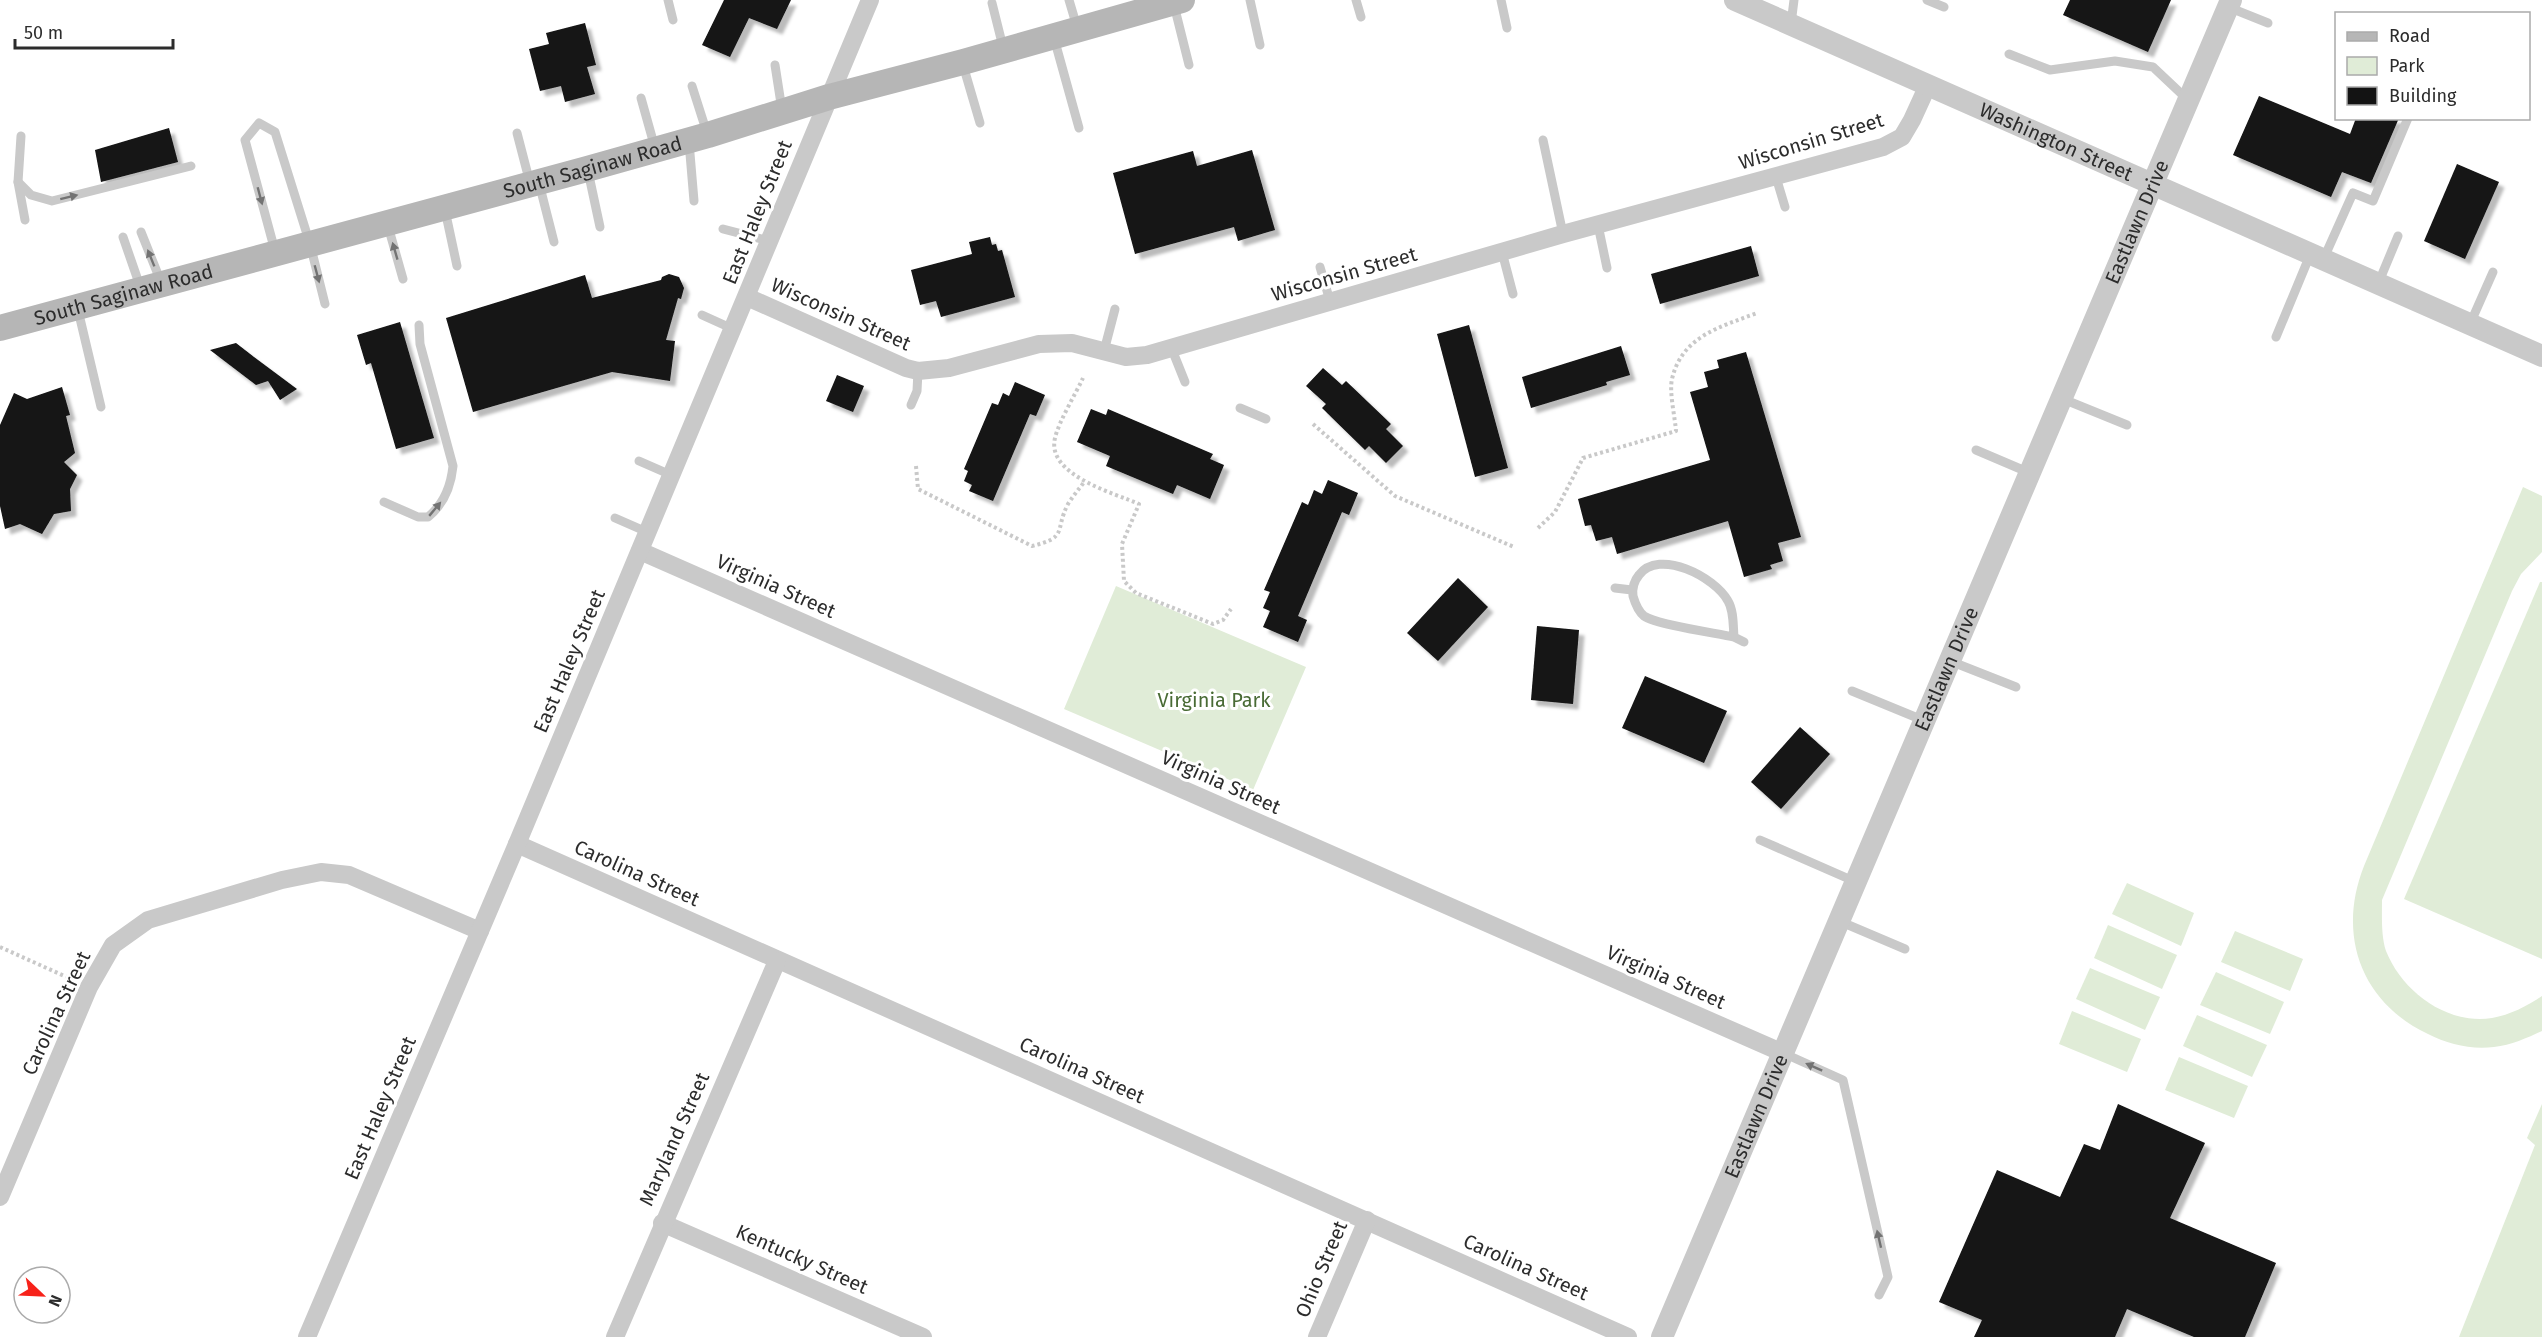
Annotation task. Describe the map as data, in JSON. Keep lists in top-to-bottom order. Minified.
{"streets":{"main road":["South Saginaw Road"],"street":["Wisconsin Street","Washington Street","East Haley Street","Eastlawn Drive","Virginia Street","Carolina Street","Maryland Street","Kentucky Street","Ohio Street"]},"crossings":[["Wisconsin Street","Washington Street"],["Wisconsin Street","East Haley Street"],["Washington Street","Eastlawn Drive"],["South Saginaw Road","East Haley Street"],["East Haley Street","Virginia Street"],["East Haley Street","Carolina Street"],["Eastlawn Drive","Virginia Street"],["Carolina Street","Maryland Street"],["Carolina Street","Ohio Street"],["Maryland Street","Kentucky Street"]],"parks":["Virginia Park"],"legend":["Road","Park","Building"],"scale_bar":"50 m","north":"bottom right"}
